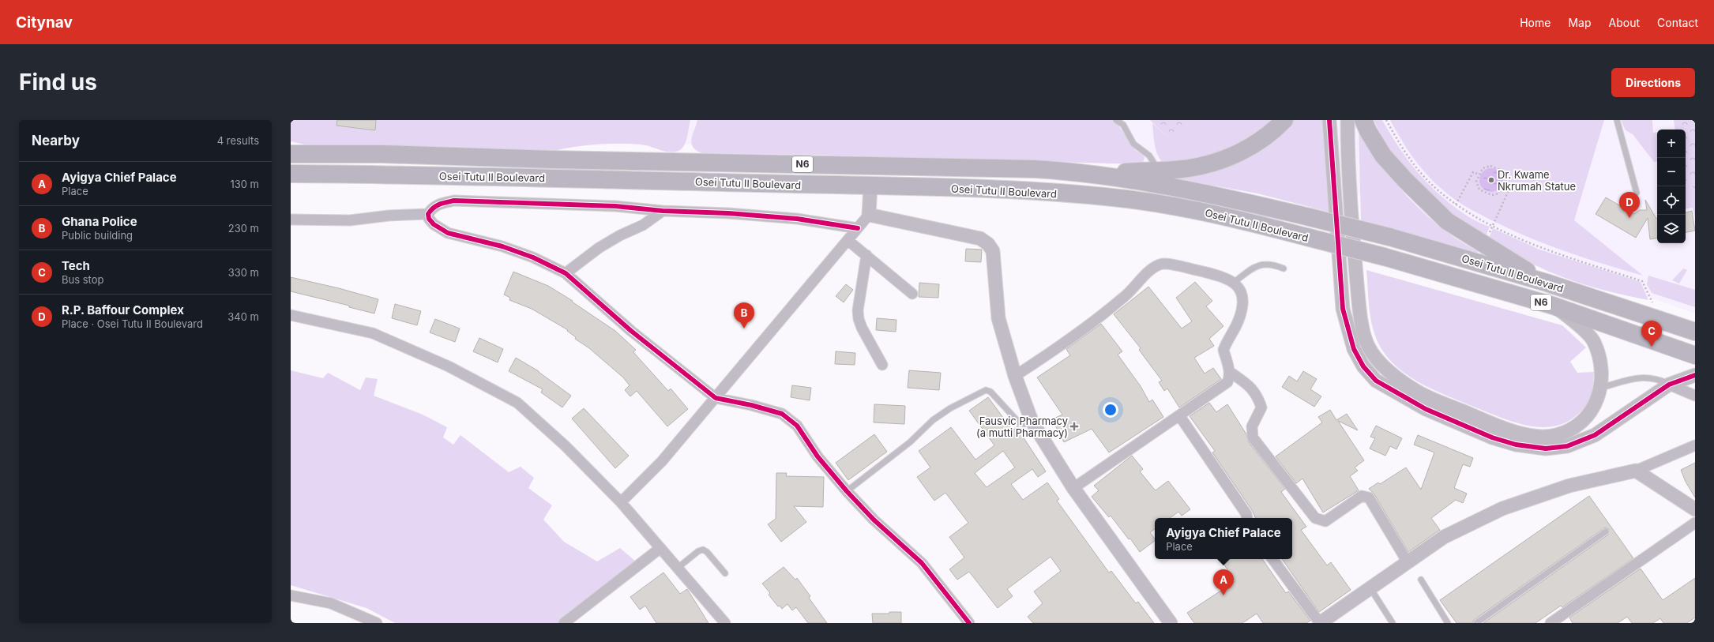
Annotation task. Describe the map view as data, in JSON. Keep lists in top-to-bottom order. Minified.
{"streets":{"highway":["N6","Osei Tutu II Boulevard"]},"places":{"other":["Dr. Kwame Nkrumah Statue"],"health":["Fausvic Pharmacy (a mutti Pharmacy)"]},"page":{"header":"Citynav","nav":["Home","Map","About","Contact"],"buttons":"Directions","title":"Find us","heading":["Nearby","4 results"],"map_buttons":["+","−"],"list":[{"mark":"A","name":"Ayigya Chief Palace","note":"Place","value":"130 m"},{"mark":"B","name":"Ghana Police","note":"Public building","value":"230 m"},{"mark":"C","name":"Tech","note":"Bus stop","value":"330 m"},{"mark":"D","name":"R.P. Baffour Complex","note":"Place · Osei Tutu II Boulevard","value":"340 m"}],"pins":["D","B","C","A"],"popup":["Ayigya Chief Palace","Place"]}}
